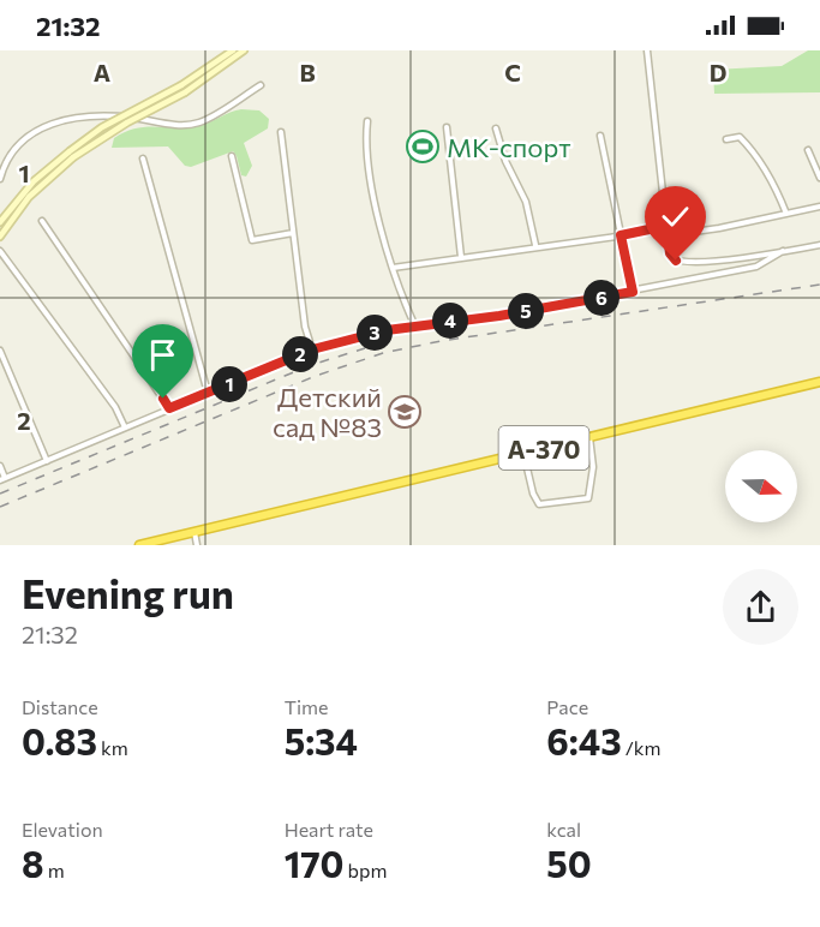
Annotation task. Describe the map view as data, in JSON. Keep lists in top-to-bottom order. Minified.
{"streets":{"highway":["А-370"]},"places":{"sports":["МК-спорт"],"school or university":["Детский сад №83"]},"north":"right","page":{"status":"21:32","pins":["6","5","4","3","2","1"],"heading":["Evening run","21:32"],"stats":[["Distance","0.83 km"],["Time","5:34"],["Pace","6:43 /km"],["Elevation","8 m"],["Heart rate","170 bpm"],["kcal","50"]]},"grid":{"columns":["A","B","C","D"],"rows":["1","2"]}}
